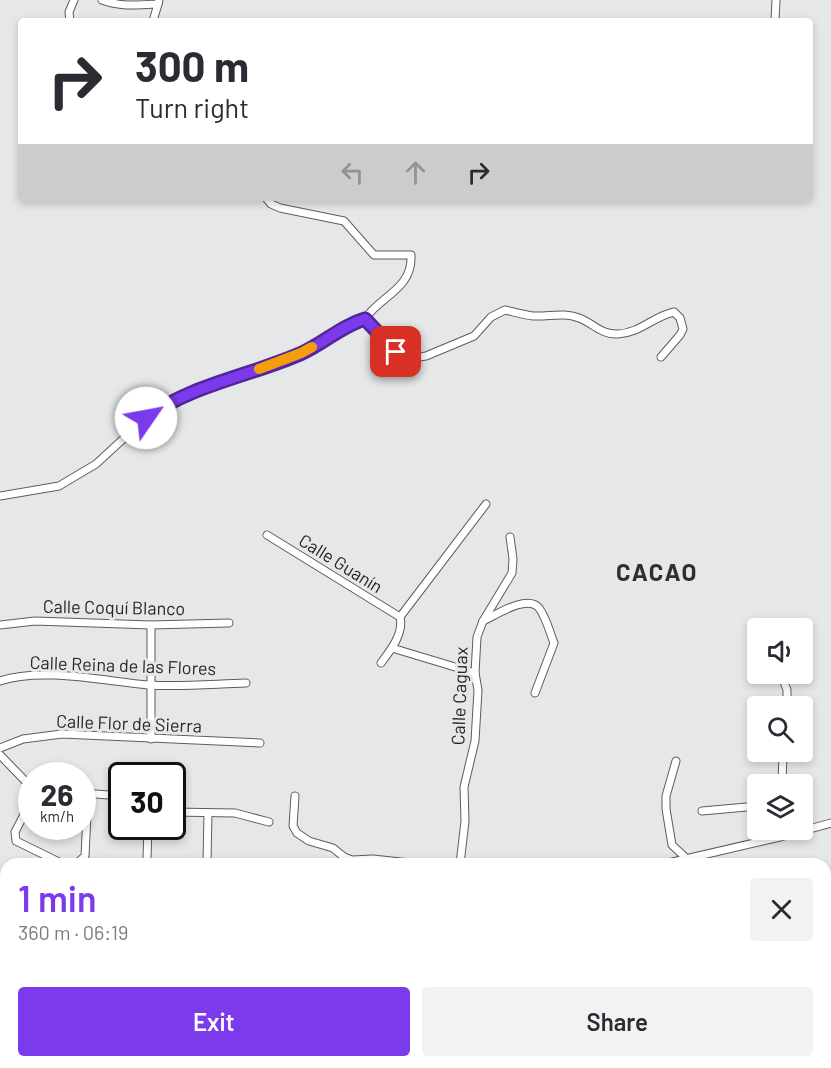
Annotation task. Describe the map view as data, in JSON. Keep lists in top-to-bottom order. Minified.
{"streets":{"street":["Calle Guanín","Calle Coquí Blanco","Calle Reina de las Flores","Calle Caguax","Calle Flor de Sierra"]},"districts":["CACAO"],"page":{"turn":["300 m","Turn right"],"speed":"26 km/h","limit":"30","heading":["1 min","360 m · 06:19"],"buttons":["Exit","Share"]}}
